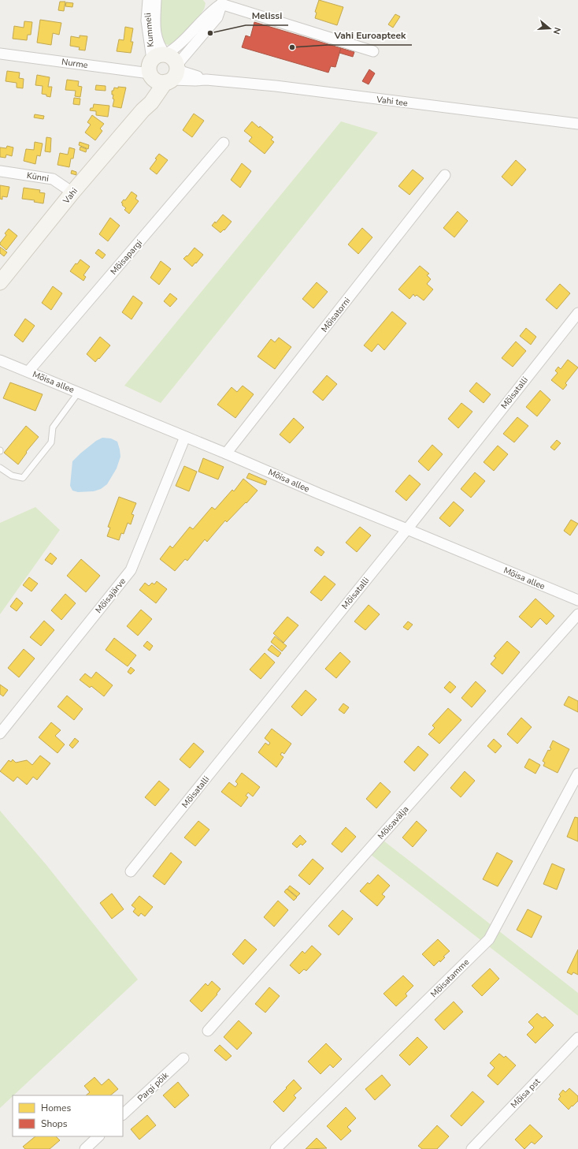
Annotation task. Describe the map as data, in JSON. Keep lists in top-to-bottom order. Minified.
{"streets":{"street":["Kummeli","Nurme","Vahi tee","Künni","Vahi","Mõisapargi","Mõisatorni","Mõisa allee","Mõisatalli","Mõisajärve","Mõisavälja","Mõisatamme","Pargi põik","Mõisa pst"]},"crossings":[["Kummeli","Nurme"],["Kummeli","Vahi tee"],["Kummeli","Vahi"],["Nurme","Vahi tee"],["Nurme","Vahi"],["Vahi tee","Vahi"],["Künni","Vahi"],["Mõisapargi","Mõisa allee"],["Mõisatorni","Mõisa allee"],["Mõisa allee","Mõisatalli"],["Mõisa allee","Mõisajärve"]],"places":["Melissi","Vahi Euroapteek"],"legend":["Homes","Shops"],"north":"right"}
